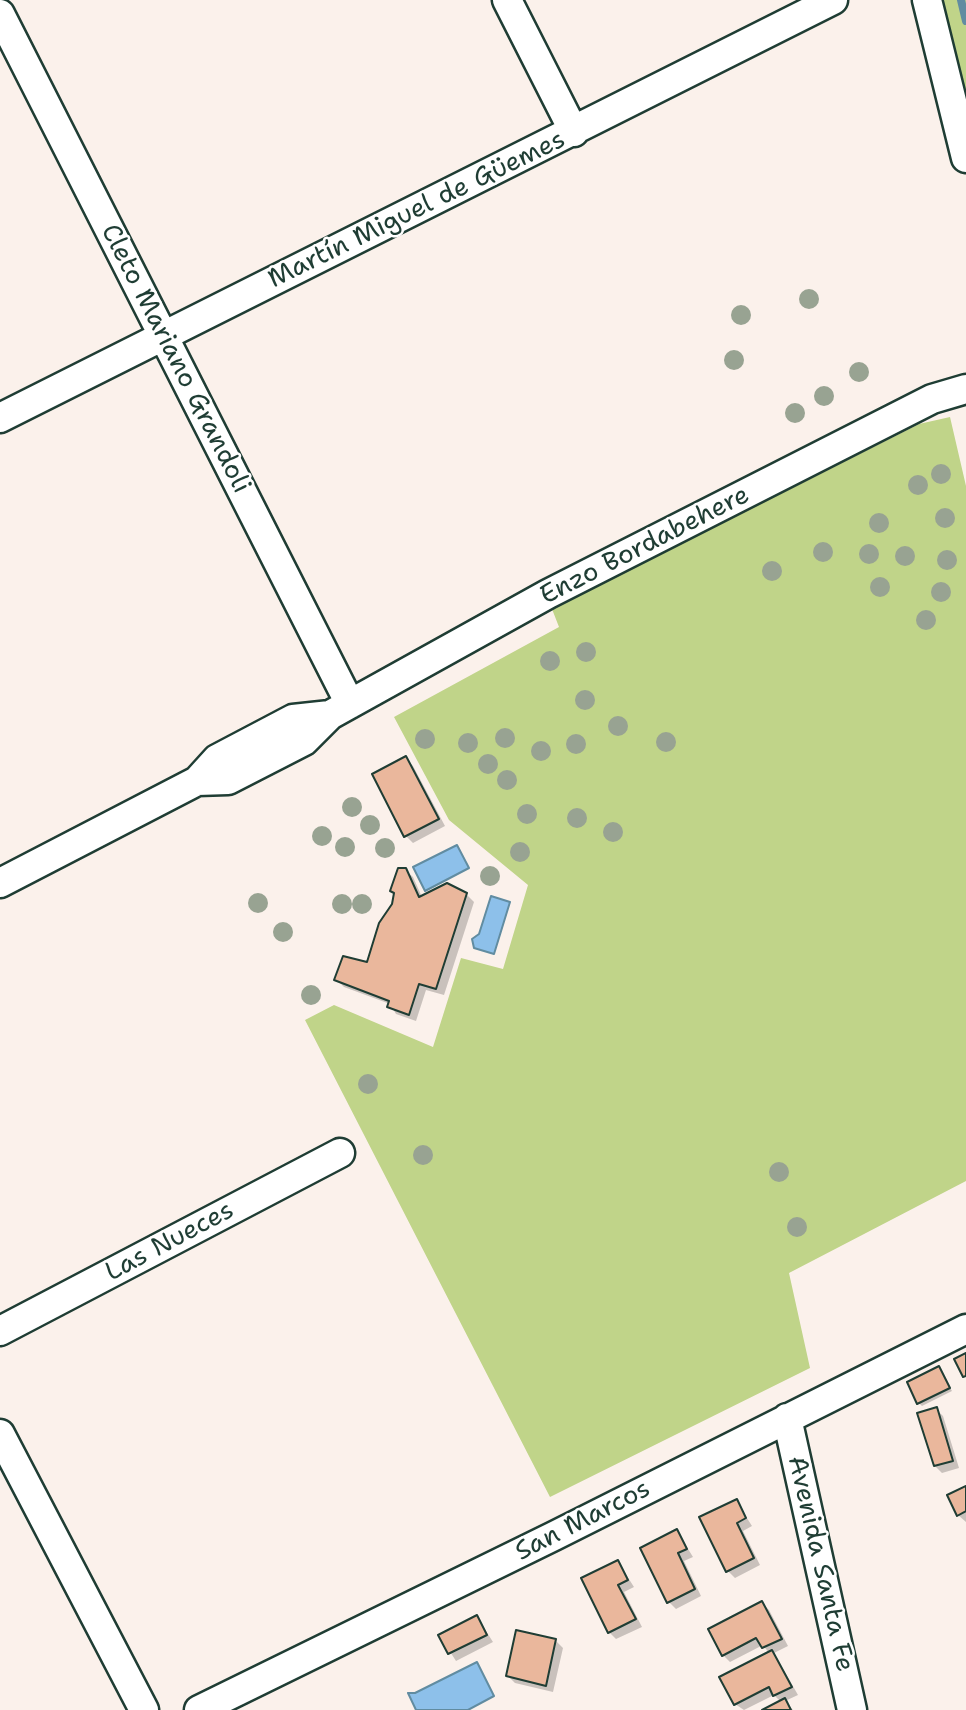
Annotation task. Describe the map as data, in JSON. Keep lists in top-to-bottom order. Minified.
{"streets":{"street":["Martín Miguel de Güemes","Cleto Mariano Grandoli","Enzo Bordabehere","Las Nueces","San Marcos","Avenida Santa Fe"]},"crossings":[["Martín Miguel de Güemes","Cleto Mariano Grandoli"],["Cleto Mariano Grandoli","Enzo Bordabehere"],["San Marcos","Avenida Santa Fe"]]}
